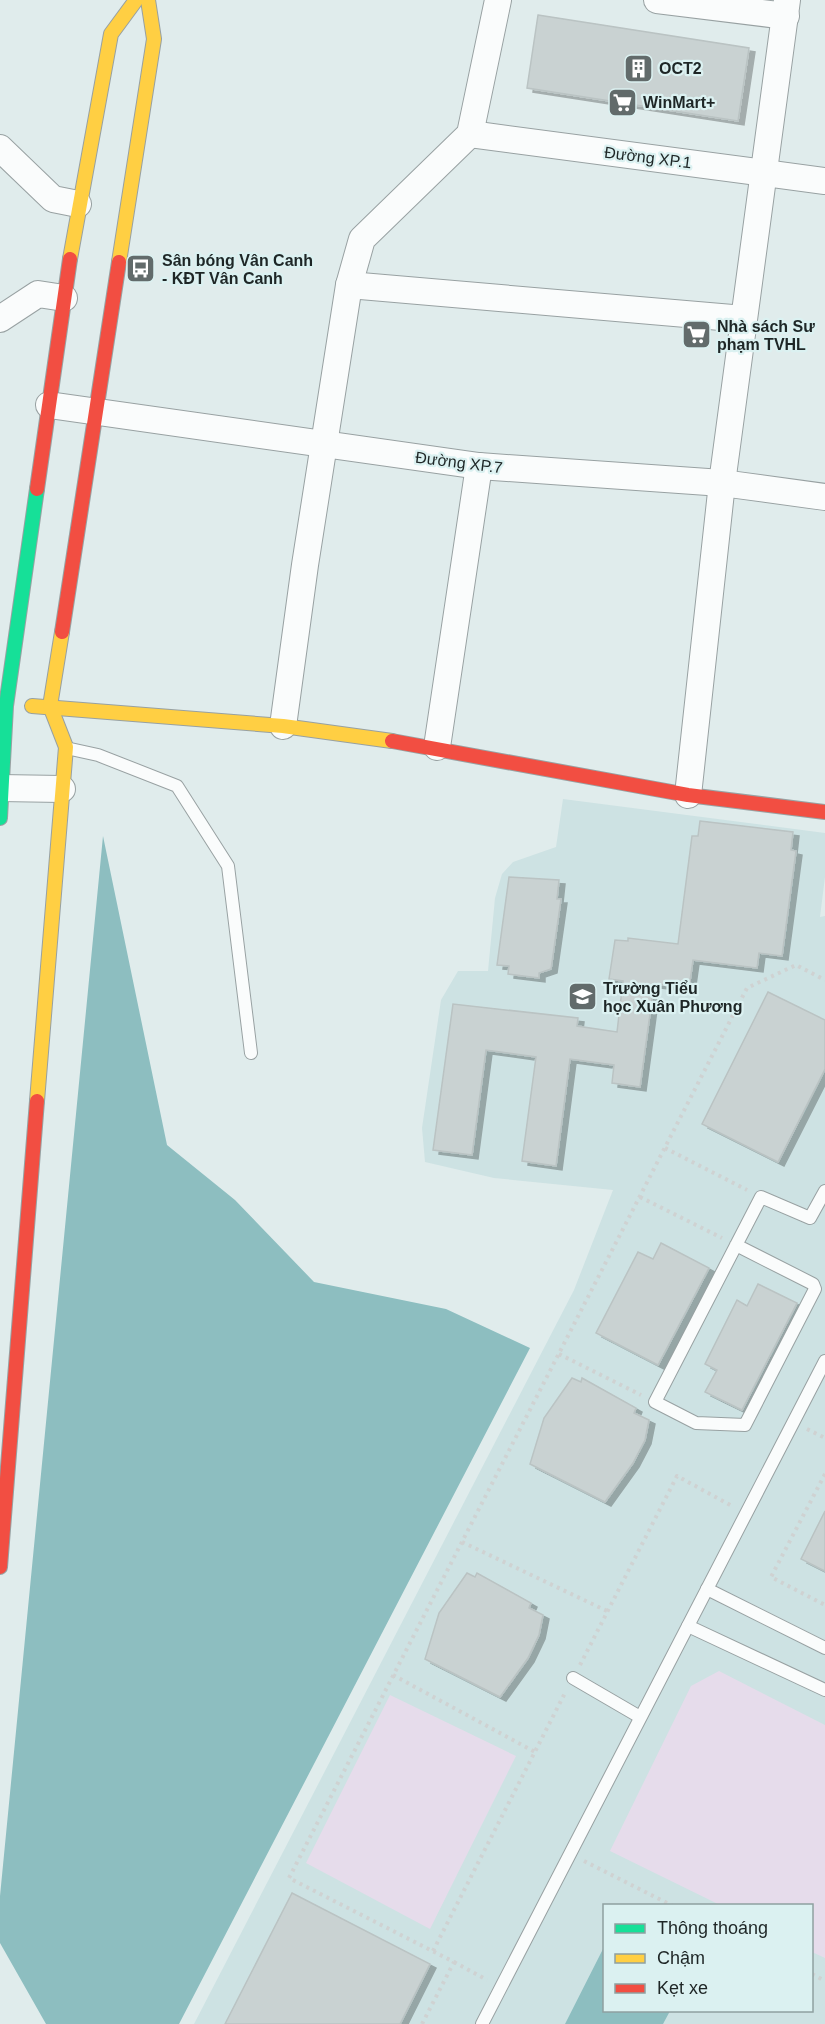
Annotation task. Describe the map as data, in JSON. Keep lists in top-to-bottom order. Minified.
{"streets":{"street":["Đường XP.1","Đường XP.7"]},"places":{"building":["OCT2"],"supermarket":["WinMart+","Nhà sách Sư phạm TVHL"],"bus stop":["Sân bóng Vân Canh - KĐT Vân Canh"],"school or university":["Trường Tiểu học Xuân Phương"]},"legend":["Thông thoáng","Chậm","Kẹt xe"]}
